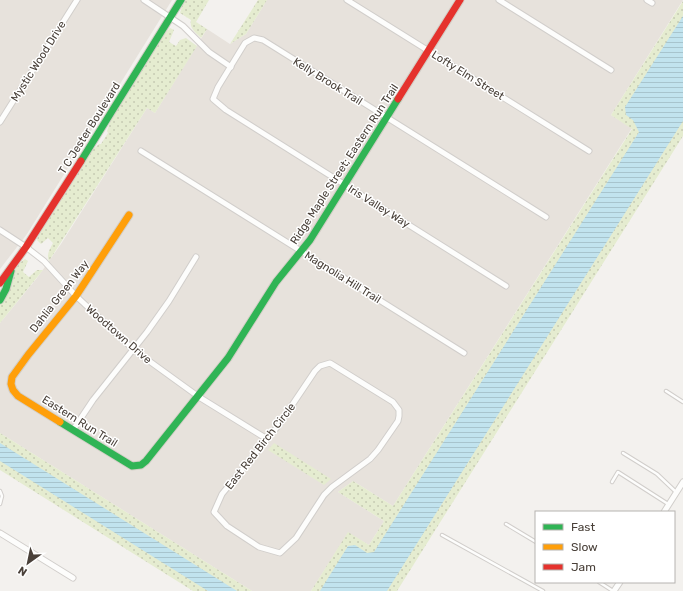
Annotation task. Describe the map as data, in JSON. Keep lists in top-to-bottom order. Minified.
{"streets":{"street":["Mystic Wood Drive","Lofty Elm Street","Kelly Brook Trail","T C Jester Boulevard","Ridge Maple Street; Eastern Run Trail","Iris Valley Way","Magnolia Hill Trail","Dahlia Green Way","Woodtown Drive","Eastern Run Trail","East Red Birch Circle"]},"crossings":[["Lofty Elm Street","Ridge Maple Street; Eastern Run Trail"],["Kelly Brook Trail","Ridge Maple Street; Eastern Run Trail"],["Kelly Brook Trail","Iris Valley Way"],["T C Jester Boulevard","Woodtown Drive"],["Ridge Maple Street; Eastern Run Trail","Iris Valley Way"],["Ridge Maple Street; Eastern Run Trail","Magnolia Hill Trail"],["Ridge Maple Street; Eastern Run Trail","Woodtown Drive"],["Ridge Maple Street; Eastern Run Trail","Eastern Run Trail"],["Dahlia Green Way","Woodtown Drive"],["Dahlia Green Way","Eastern Run Trail"],["Woodtown Drive","East Red Birch Circle"]],"legend":["Fast","Slow","Jam"],"north":"bottom left"}
